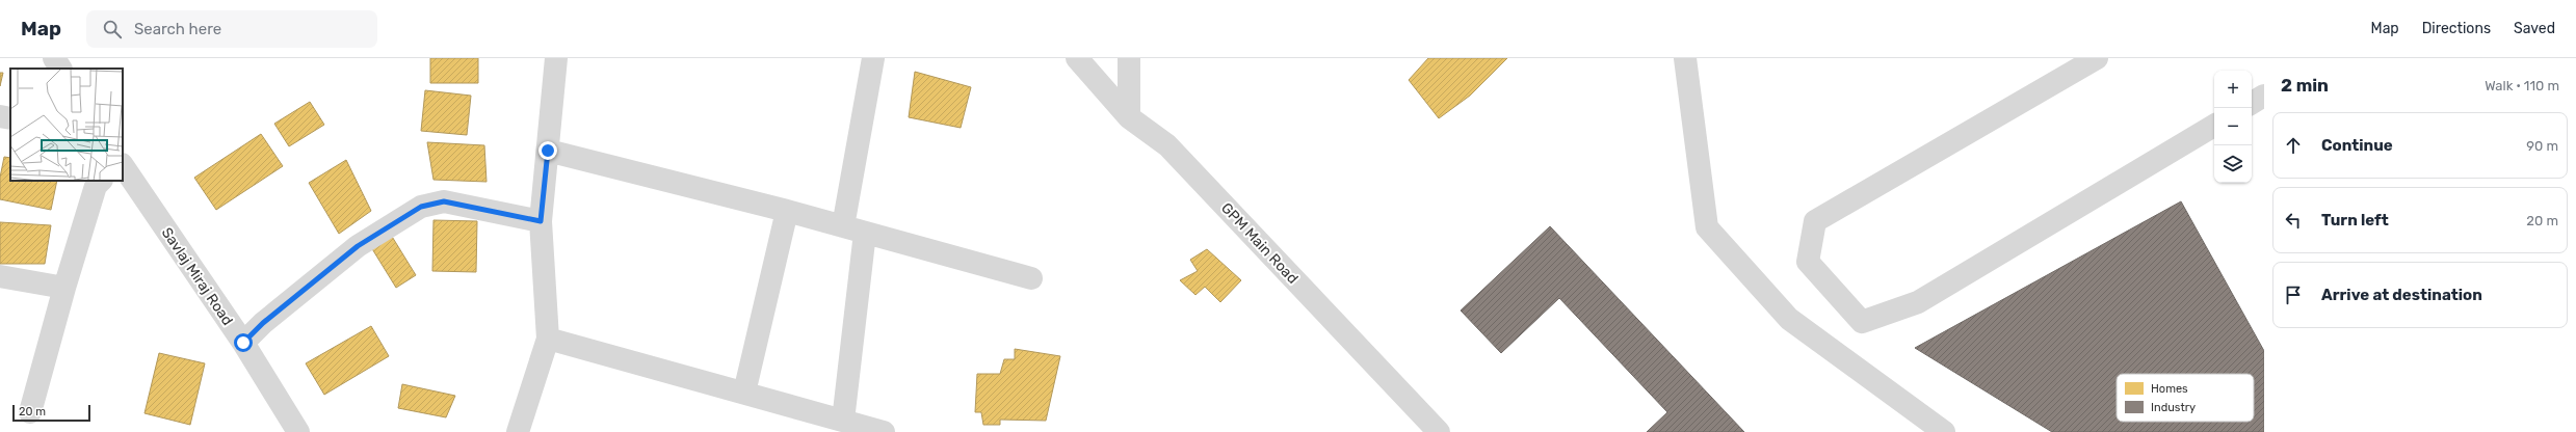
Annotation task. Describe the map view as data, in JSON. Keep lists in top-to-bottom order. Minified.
{"streets":{"street":["GPM Main Road","Savlaj Miraj Road"]},"legend":["Homes","Industry"],"scale_bar":"20 m","page":{"header":"Map","search":"Search here","nav":["Map","Directions","Saved"],"heading":["2 min","Walk · 110 m"],"map_buttons":["+","−"],"list":[["Continue","90 m"],["Turn left","20 m"],"Arrive at destination"],"scale":"20 m"}}
